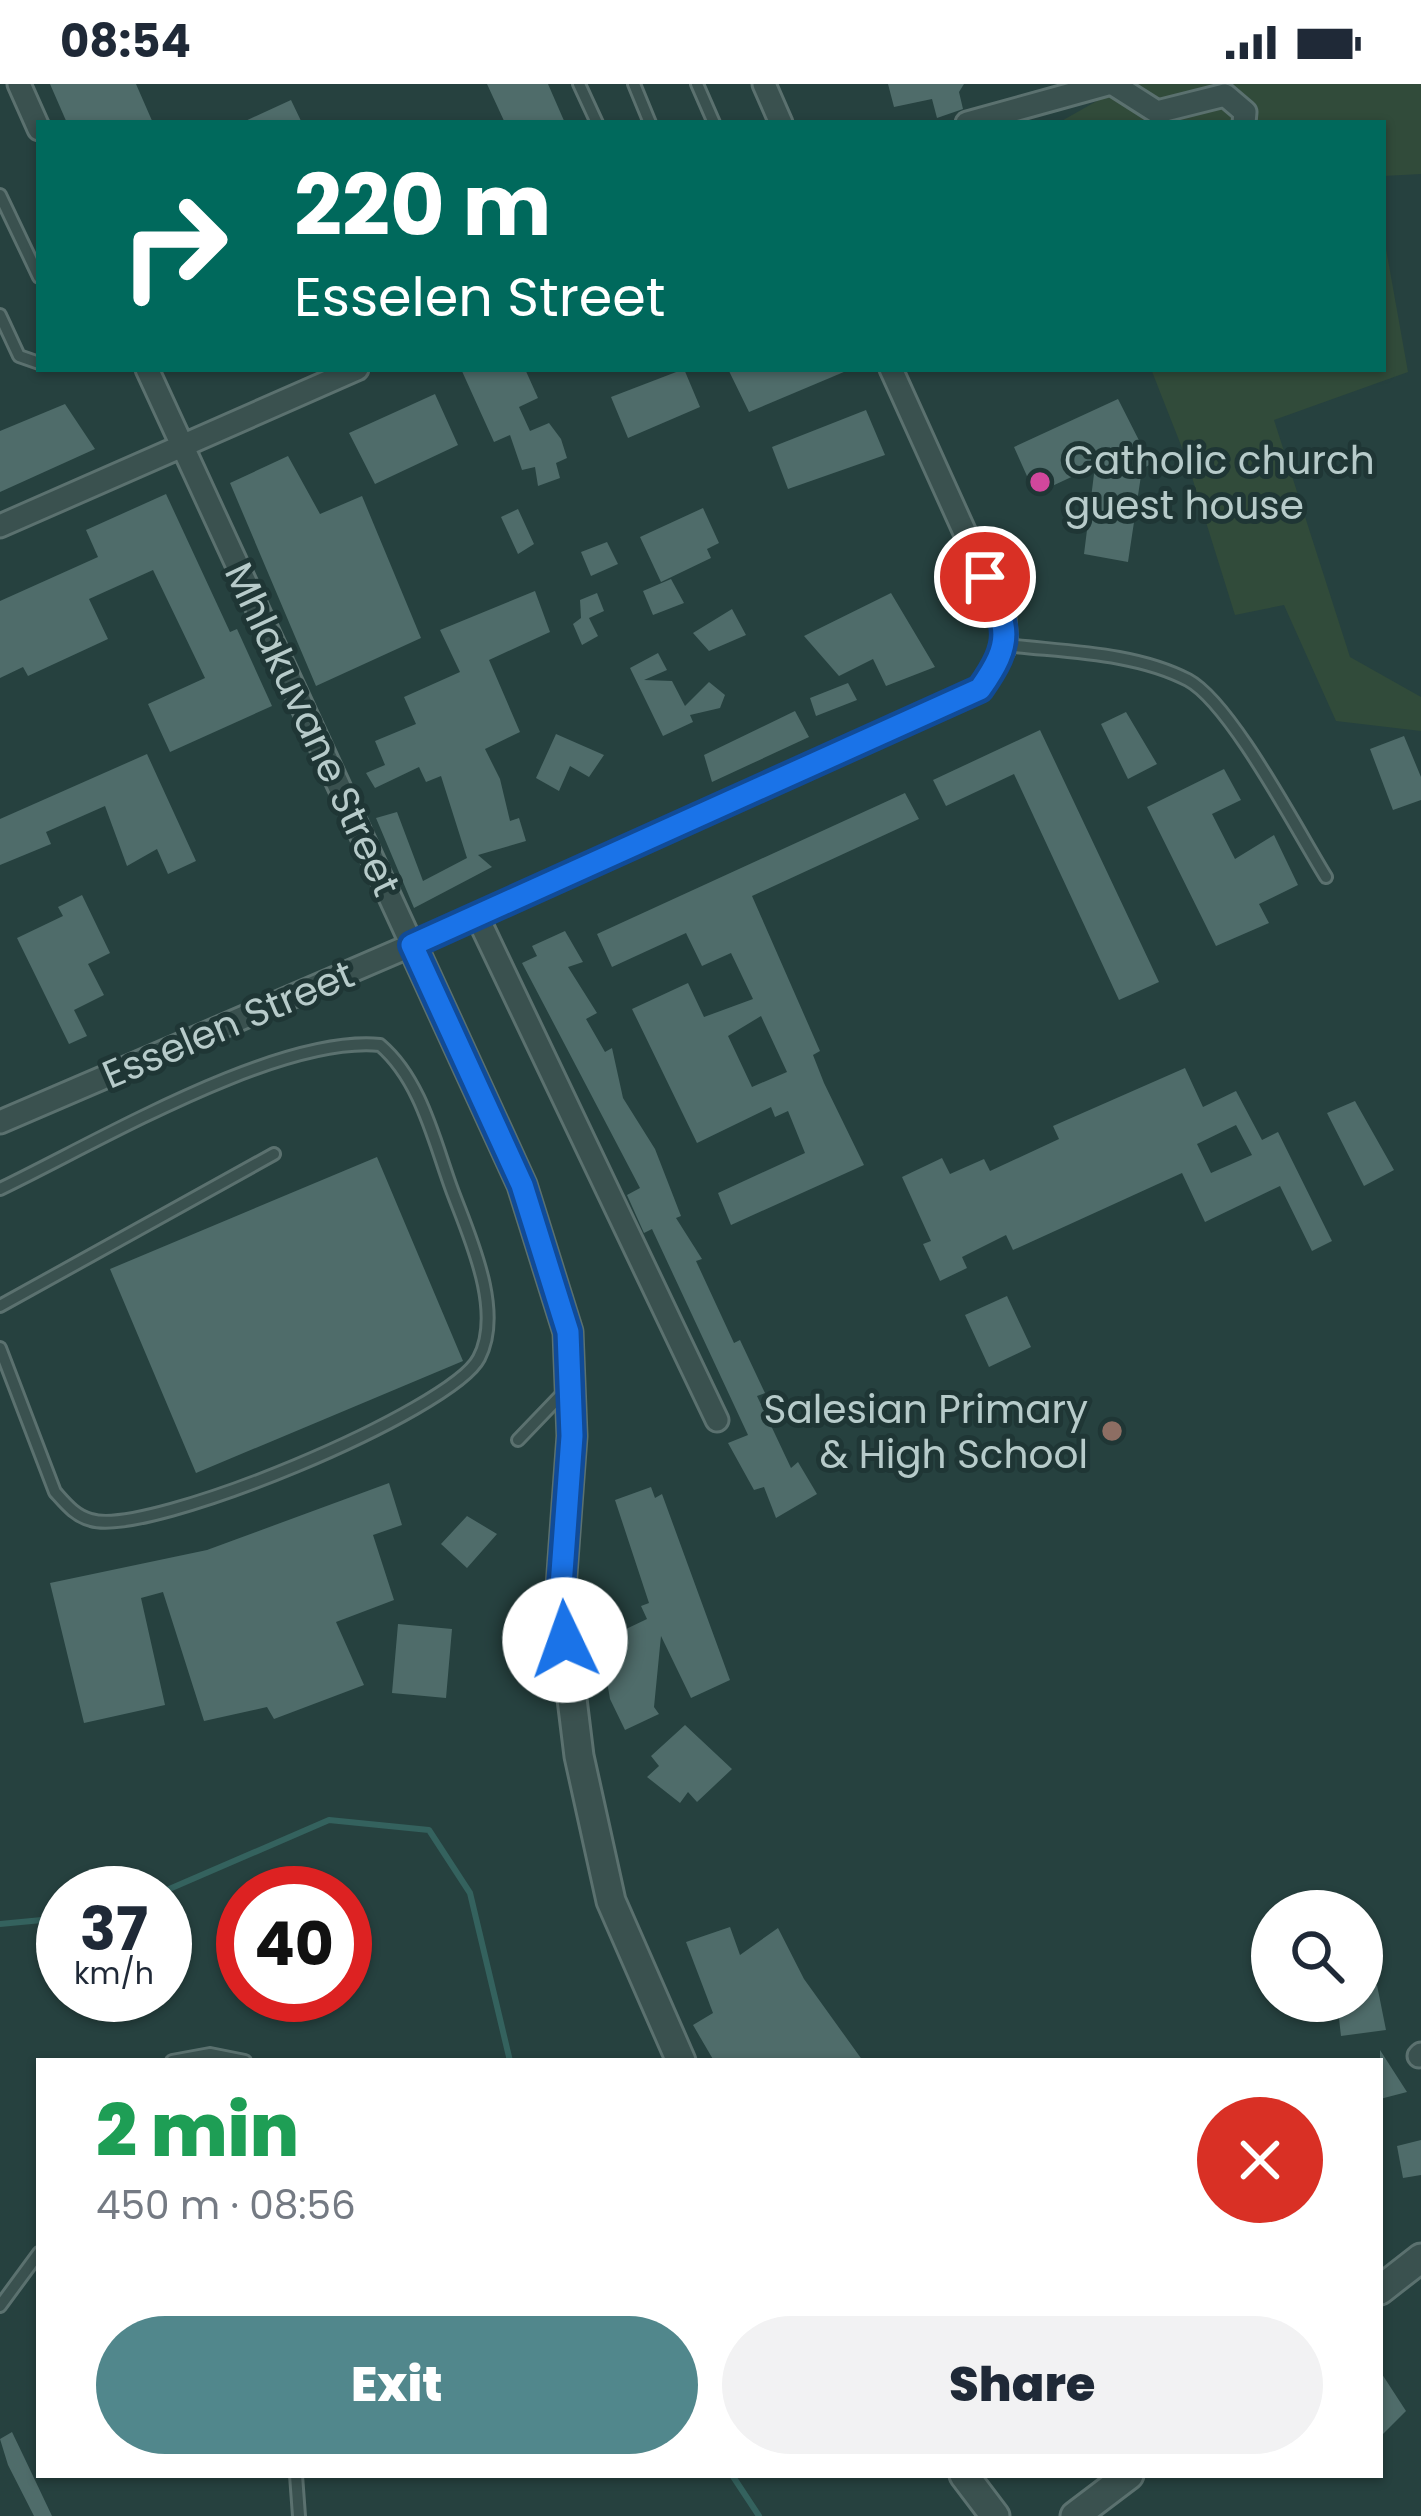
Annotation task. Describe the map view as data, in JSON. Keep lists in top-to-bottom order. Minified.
{"streets":{"street":["Mhlakuvane Street","Esselen Street"]},"crossings":[["Mhlakuvane Street","Esselen Street"]],"places":["Catholic church guest house","Salesian Primary & High School"],"page":{"status":"08:54","turn":["220 m","Esselen Street"],"speed":"37 km/h","limit":"40","heading":["2 min","450 m · 08:56"],"buttons":["Exit","Share"]}}
